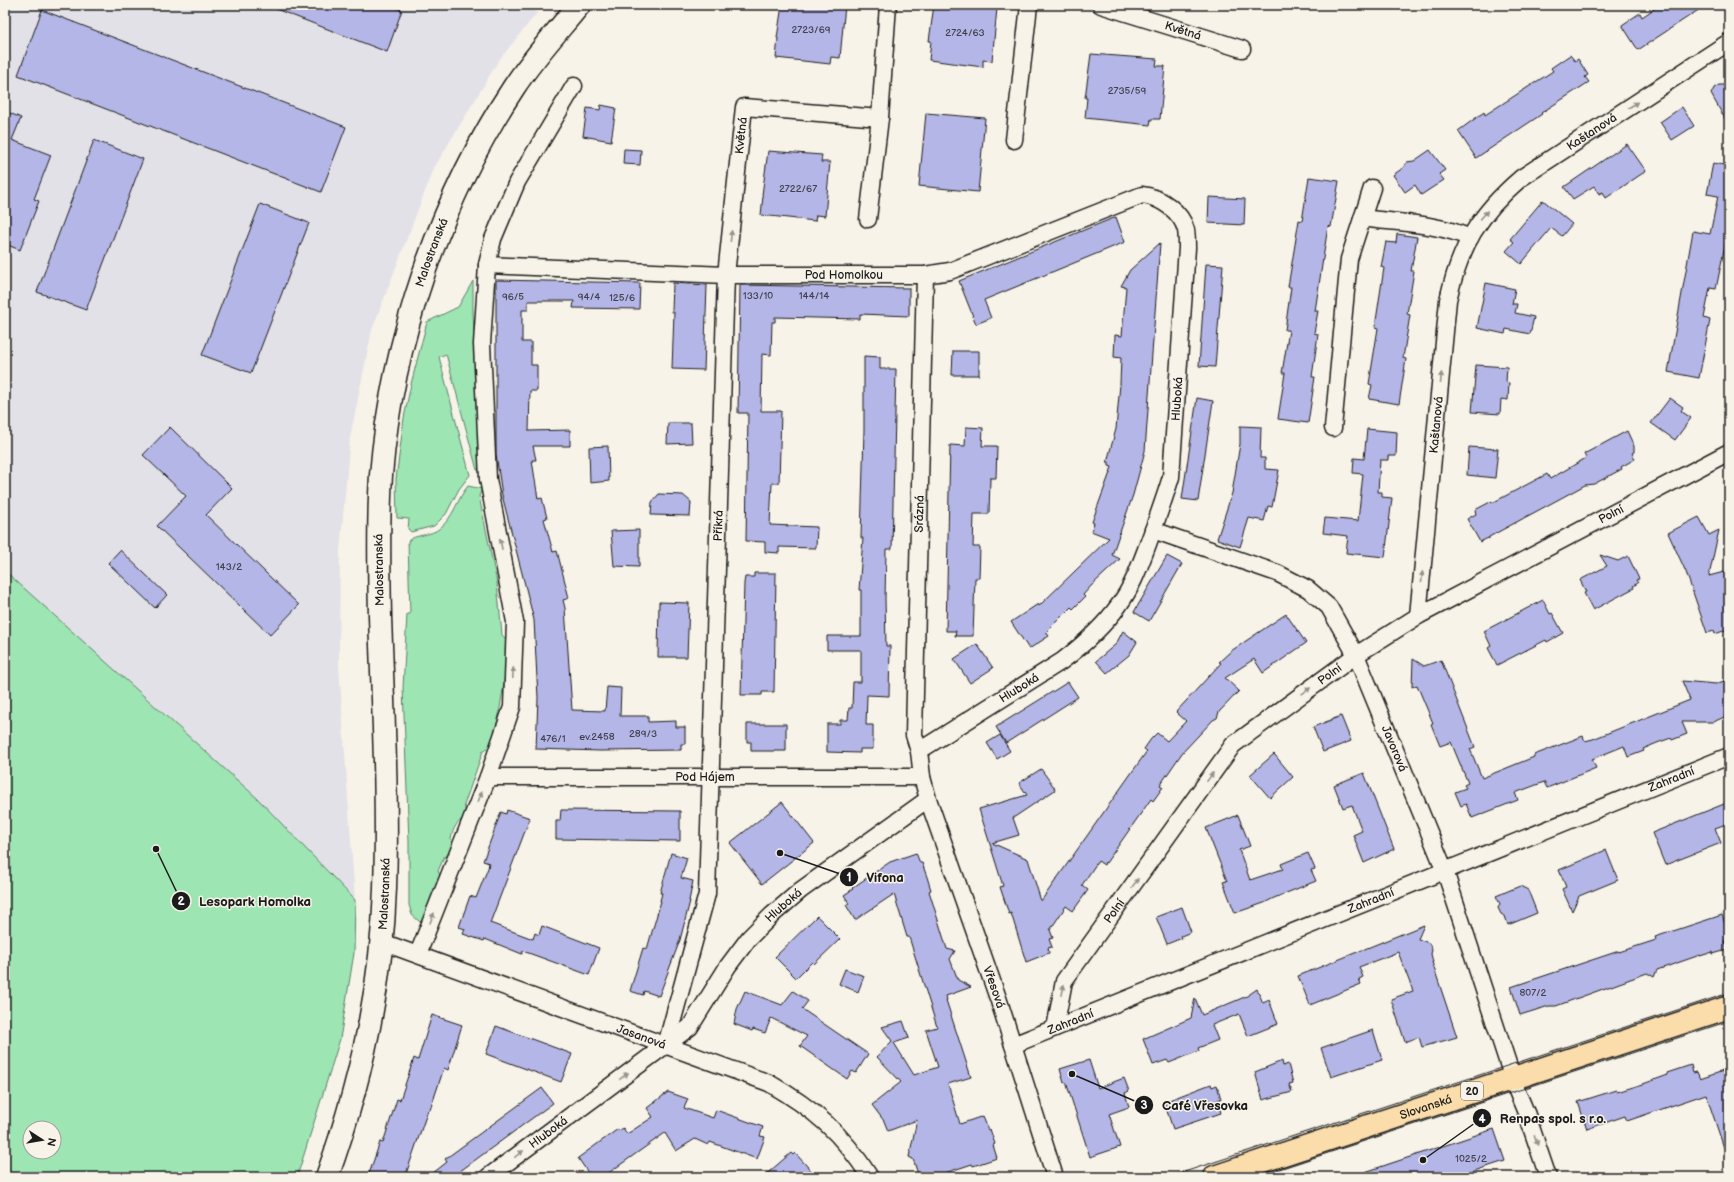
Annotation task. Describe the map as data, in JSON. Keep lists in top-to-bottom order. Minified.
{"streets":{"main road":["Malostranská","20","Slovanská"],"street":["Květná","Kaštanová","Pod Homolkou","Hluboká","Srázná","Polní","Příkrá","Javorová","Pod Hájem","Zahradní","Vřesová","Jasanová"]},"crossings":[["Květná","Pod Homolkou"],["Květná","Příkrá"],["Kaštanová","Polní"],["Malostranská","Jasanová"],["Pod Homolkou","Hluboká"],["Pod Homolkou","Srázná"],["Pod Homolkou","Příkrá"],["Hluboká","Srázná"],["Hluboká","Javorová"],["Hluboká","Vřesová"],["Hluboká","Jasanová"],["Polní","Javorová"],["Polní","Zahradní"],["Příkrá","Pod Hájem"],["Javorová","Zahradní"],["Javorová","Slovanská"],["Zahradní","Vřesová"]],"one_way":["Polní"],"places":["Lesopark Homolka","Vifona","Café Vřesovka","Renpas spol. s r.o."],"house_numbers":["2723/69","2724/63","2735/59","2722/67","133/10","144/14","96/5","94/4","125/6","143/2","289/3","ev.2458","476/1","807/2","1025/2"],"north":"right"}
